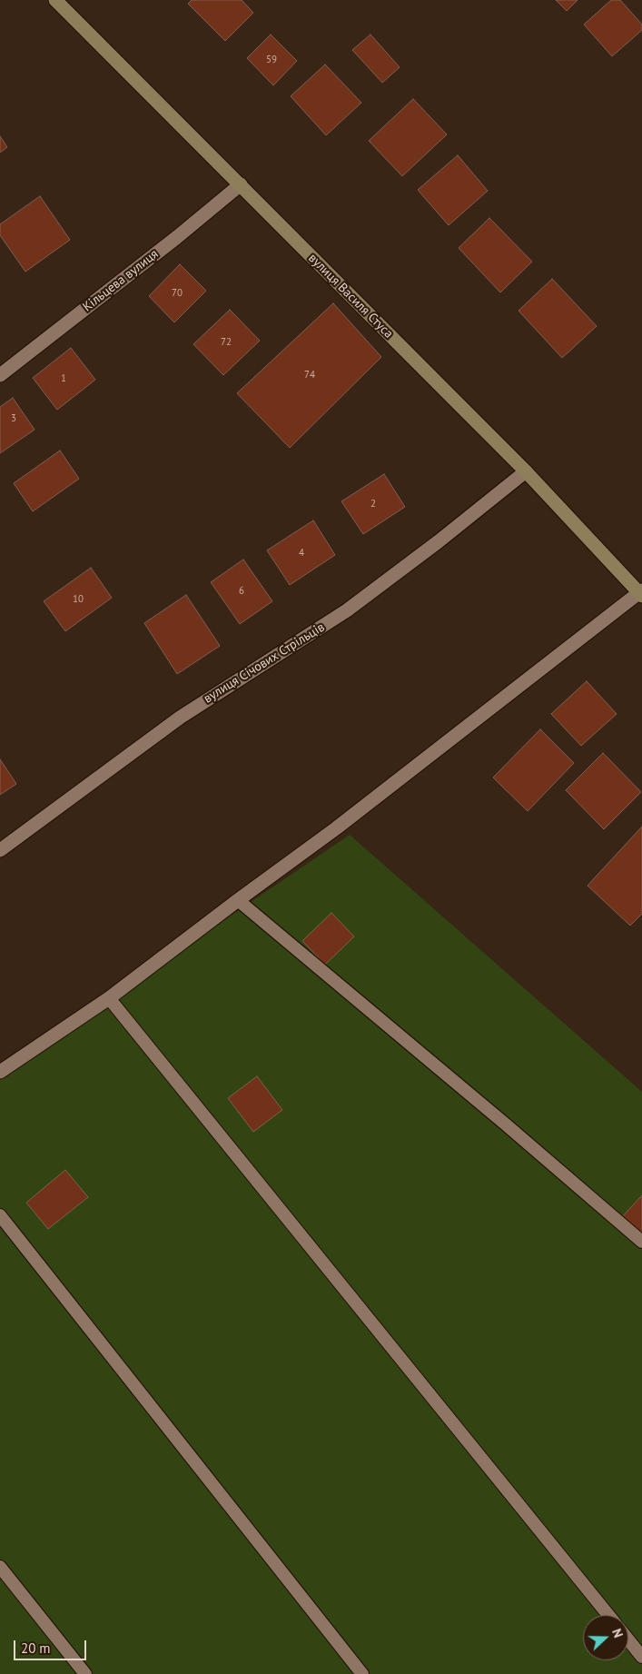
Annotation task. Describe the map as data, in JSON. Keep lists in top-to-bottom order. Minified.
{"streets":{"street":["Кільцева вулиця","вулиця Василя Стуса","вулиця Січових Стрільців"]},"crossings":[["Кільцева вулиця","вулиця Василя Стуса"],["вулиця Василя Стуса","вулиця Січових Стрільців"]],"house_numbers":["59","70","72","74","1","3","2","4","6","10"],"scale_bar":"20 m","north":"right"}
